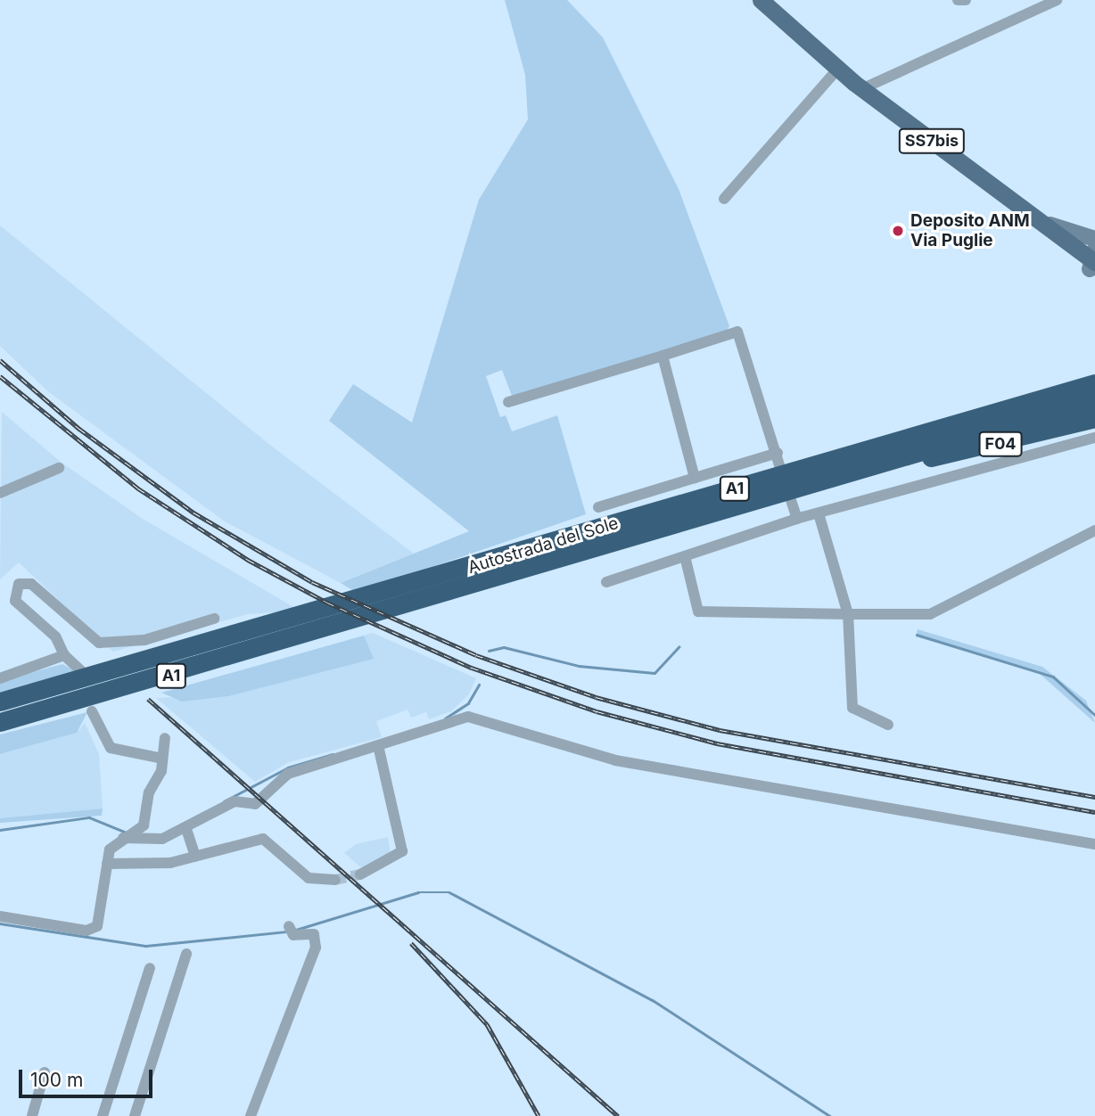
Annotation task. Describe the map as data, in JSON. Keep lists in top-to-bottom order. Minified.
{"streets":{"highway":["F04","A1","Autostrada del Sole"],"main road":["SS7bis"]},"crossings":[["F04","Autostrada del Sole"]],"places":["Deposito ANM Via Puglie"],"scale_bar":"100 m"}
